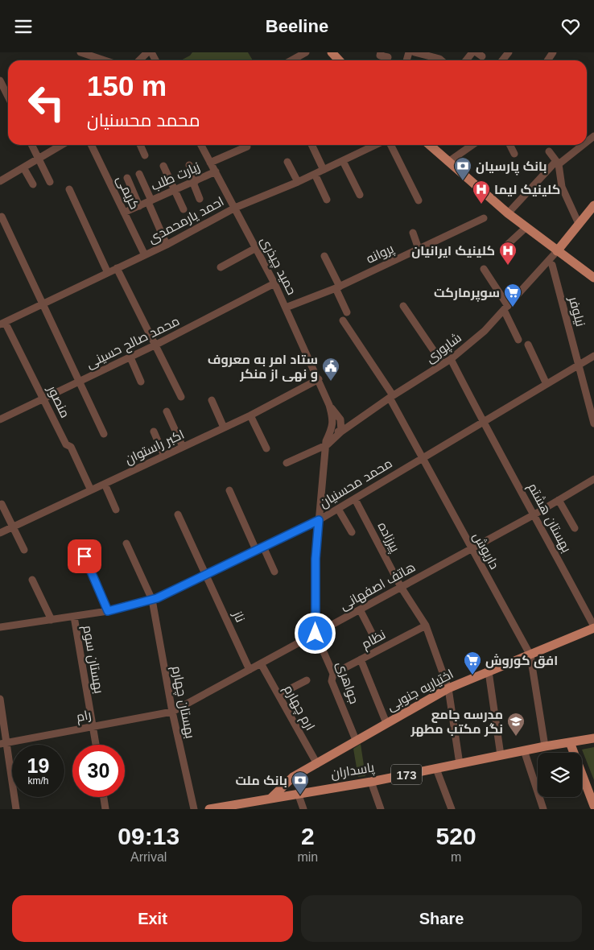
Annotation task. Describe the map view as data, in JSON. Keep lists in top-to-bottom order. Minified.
{"streets":{"main road":["اختیاریه جنوبی","پاسداران","173"],"street":["زیارت طلب","کریمی","احمد یارمحمدی","پروانه","حمید چیذری","نیلوفر","محمد صالح حسینی","شاپوری","منصور","اکبر راستوان","محمد محسنیان","بهستان هشتم","پیرزاده","داریوش","هاتف اصفهانی","ناز","نظام","بهستان سوم","جواهری","بهستان چهارم","ارم چهارم","رام"]},"crossings":[["زیارت طلب","کریمی"],["زیارت طلب","حمید چیذری"],["کریمی","احمد یارمحمدی"],["احمد یارمحمدی","حمید چیذری"],["احمد یارمحمدی","منصور"],["پروانه","حمید چیذری"],["حمید چیذری","محمد صالح حسینی"],["حمید چیذری","شاپوری"],["حمید چیذری","اکبر راستوان"],["حمید چیذری","محمد محسنیان"],["حمید چیذری","هاتف اصفهانی"],["حمید چیذری","جواهری"],["نیلوفر","محمد محسنیان"],["محمد صالح حسینی","منصور"],["شاپوری","بهستان هشتم"],["شاپوری","داریوش"],["منصور","اکبر راستوان"],["محمد محسنیان","بهستان هشتم"],["محمد محسنیان","پیرزاده"],["محمد محسنیان","داریوش"],["محمد محسنیان","ناز"],["محمد محسنیان","بهستان سوم"],["محمد محسنیان","بهستان چهارم"],["بهستان هشتم","هاتف اصفهانی"],["بهستان هشتم","اختیاریه جنوبی"],["پیرزاده","هاتف اصفهانی"],["پیرزاده","نظام"],["پیرزاده","اختیاریه جنوبی"],["پیرزاده","پاسداران"],["داریوش","هاتف اصفهانی"],["داریوش","اختیاریه جنوبی"],["داریوش","پاسداران"],["هاتف اصفهانی","ناز"],["هاتف اصفهانی","جواهری"],["هاتف اصفهانی","بهستان چهارم"],["هاتف اصفهانی","ارم چهارم"],["هاتف اصفهانی","رام"],["نظام","جواهری"],["بهستان سوم","رام"],["جواهری","اختیاریه جنوبی"],["اختیاریه جنوبی","ارم چهارم"],["اختیاریه جنوبی","پاسداران"],["بهستان چهارم","رام"]],"places":{"bank":["بانک پارسیان","بانک ملت"],"hospital":["کلینیک لیما","کلینیک ایرانیان"],"supermarket":["سوپرمارکت","افق کوروش"],"public building":["ستاد امر به معروف و نهی از منکر"],"school or university":["مدرسه جامع نگر مکتب مطهر"]},"page":{"header":"Beeline","turn":["150 m","محمد محسنیان"],"speed":"19 km/h","limit":"30","eta":["09:13","Arrival","2","min","520","m"],"buttons":["Exit","Share"]}}
